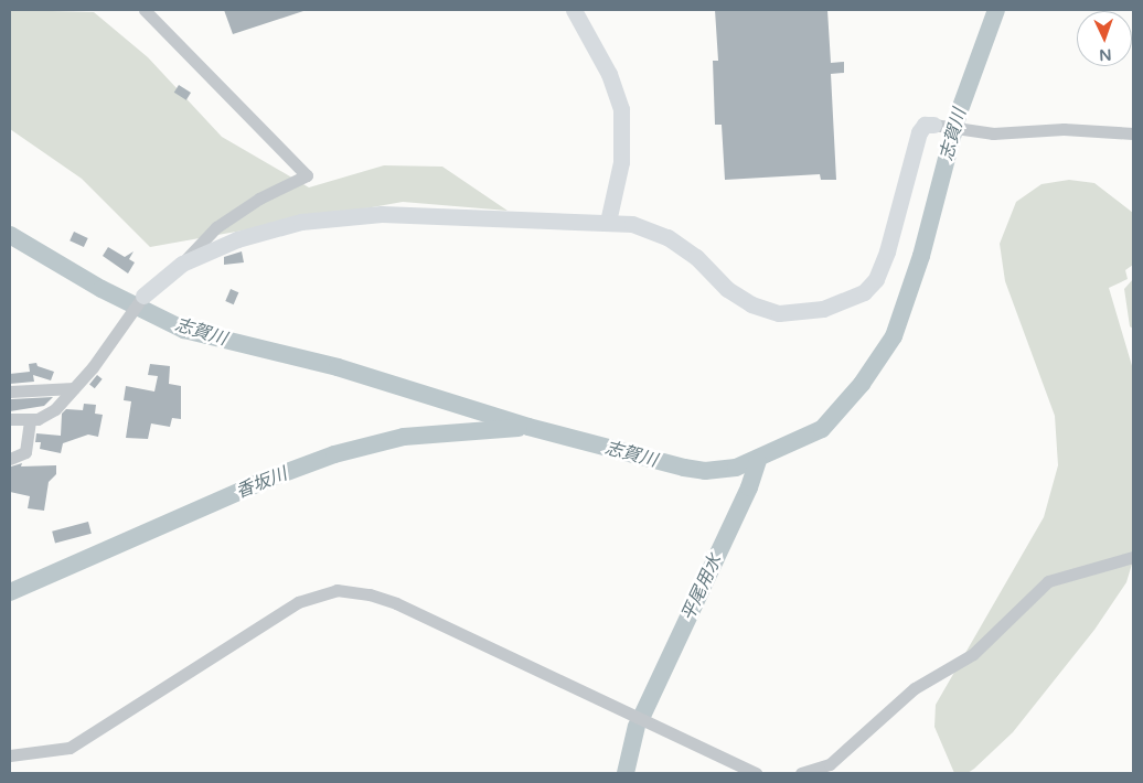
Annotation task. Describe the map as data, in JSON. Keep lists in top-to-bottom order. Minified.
{"water":["志賀川","香坂川","平尾用水"],"north":"bottom"}
